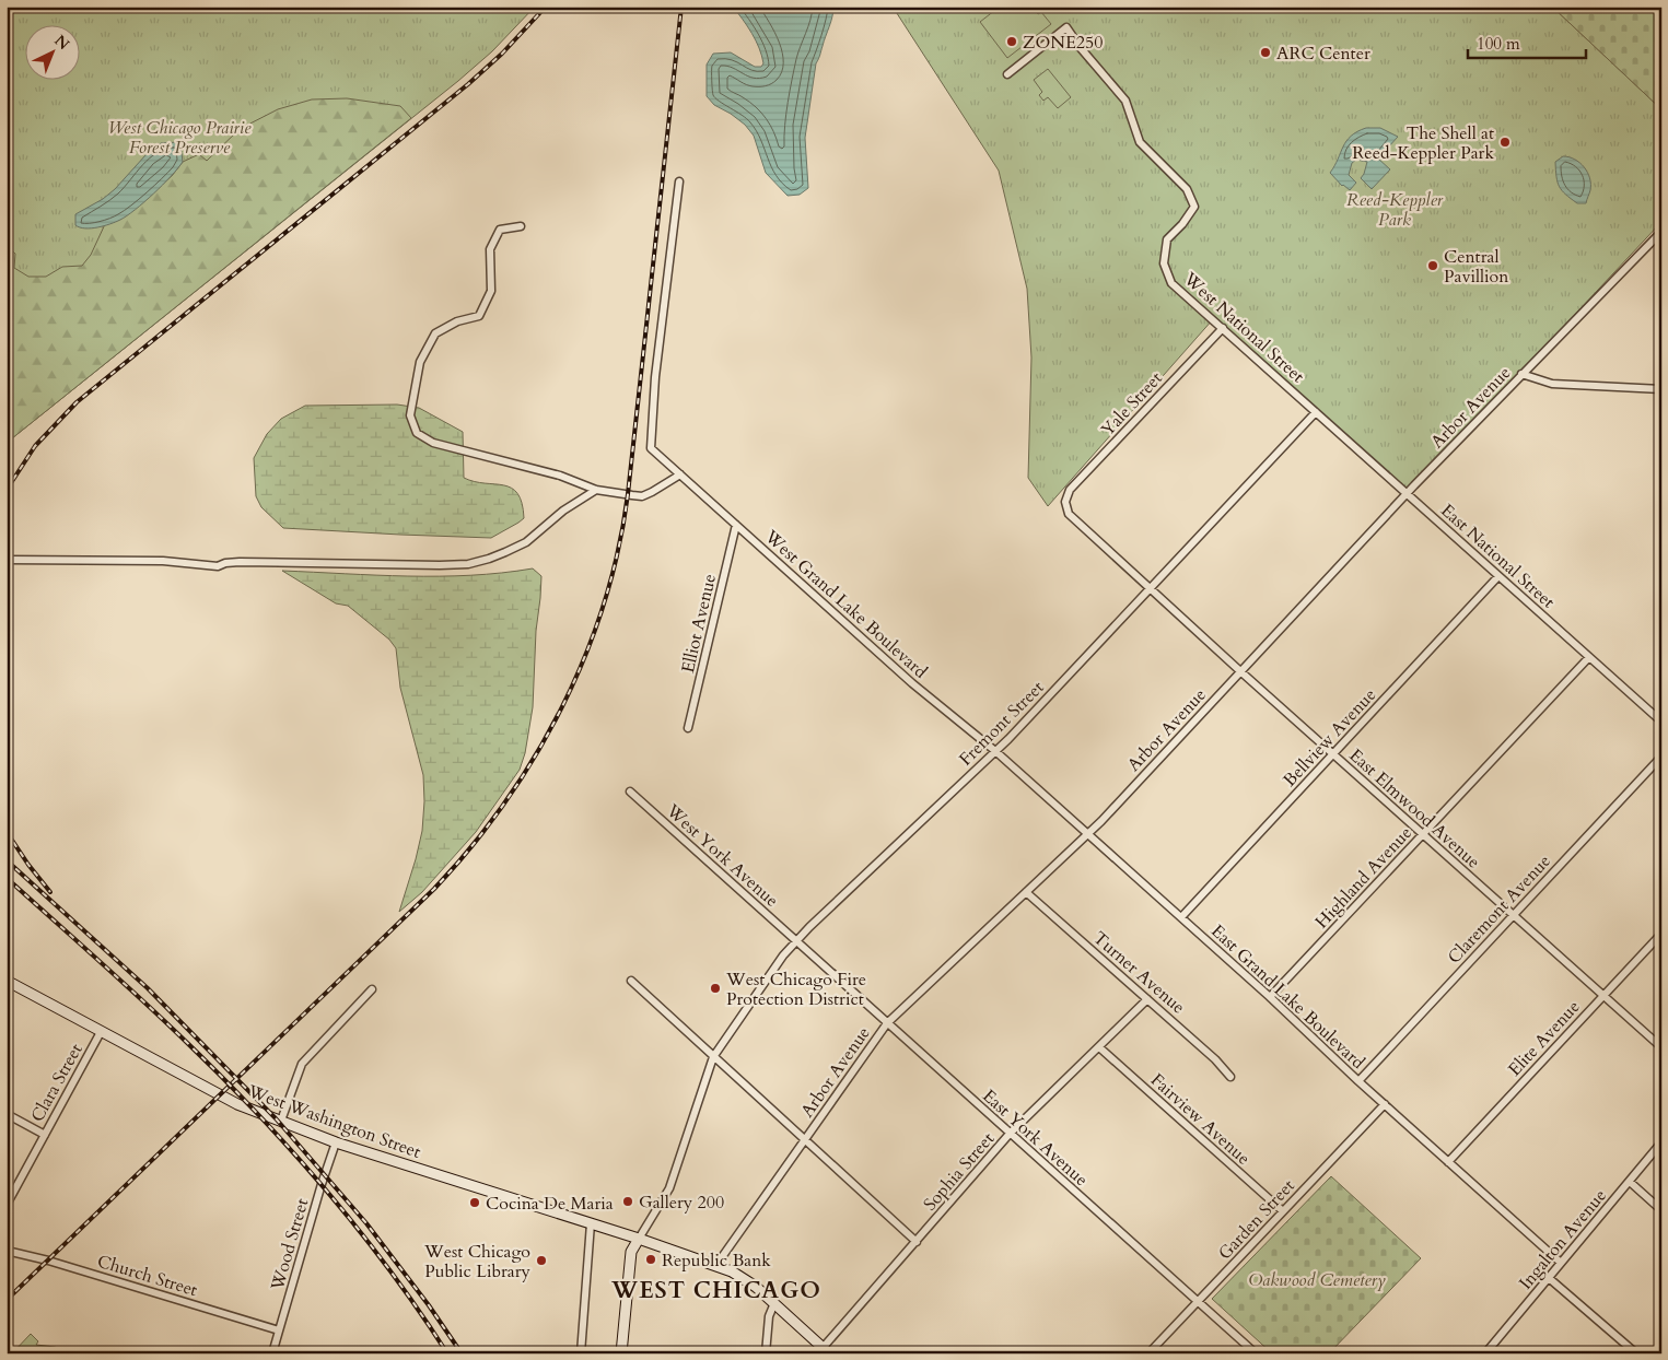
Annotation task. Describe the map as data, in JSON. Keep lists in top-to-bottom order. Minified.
{"streets":{"main road":["West Washington Street"],"street":["West National Street","Yale Street","Arbor Avenue","East National Street","West Grand Lake Boulevard","Elliot Avenue","Fremont Street","Bellview Avenue","East Elmwood Avenue","West York Avenue","Highland Avenue","Claremont Avenue","Turner Avenue","East Grand Lake Boulevard","Elite Avenue","Clara Street","Fairview Avenue","East York Avenue","Sophia Street","Garden Street","Ingalton Avenue","Wood Street","Church Street"]},"crossings":[["West National Street","Yale Street"],["West National Street","East National Street"],["West National Street","Fremont Street"],["Yale Street","East Elmwood Avenue"],["Arbor Avenue","East National Street"],["Arbor Avenue","East Elmwood Avenue"],["Arbor Avenue","Turner Avenue"],["Arbor Avenue","East Grand Lake Boulevard"],["Arbor Avenue","West Washington Street"],["Arbor Avenue","East York Avenue"],["East National Street","Fremont Street"],["East National Street","Bellview Avenue"],["East National Street","Highland Avenue"],["West Grand Lake Boulevard","Elliot Avenue"],["West Grand Lake Boulevard","Fremont Street"],["West Grand Lake Boulevard","East Grand Lake Boulevard"],["Fremont Street","East Elmwood Avenue"],["Fremont Street","West York Avenue"],["Fremont Street","East Grand Lake Boulevard"],["Fremont Street","West Washington Street"],["Fremont Street","East York Avenue"],["Bellview Avenue","East Elmwood Avenue"],["Bellview Avenue","East Grand Lake Boulevard"],["East Elmwood Avenue","Highland Avenue"],["East Elmwood Avenue","Claremont Avenue"],["East Elmwood Avenue","Elite Avenue"],["West York Avenue","East York Avenue"],["Highland Avenue","East Grand Lake Boulevard"],["Claremont Avenue","East Grand Lake Boulevard"],["Turner Avenue","Sophia Street"],["East Grand Lake Boulevard","Elite Avenue"],["East Grand Lake Boulevard","Garden Street"],["East Grand Lake Boulevard","Ingalton Avenue"],["Clara Street","West Washington Street"],["Fairview Avenue","Sophia Street"],["Fairview Avenue","Garden Street"],["West Washington Street","Sophia Street"],["West Washington Street","Wood Street"],["East York Avenue","Sophia Street"],["East York Avenue","Garden Street"],["Wood Street","Church Street"]],"districts":["WEST CHICAGO"],"parks":["West Chicago Prairie Forest Preserve","Reed-Keppler Park","Oakwood Cemetery"],"places":["ZONE250","ARC Center","The Shell at Reed-Keppler Park","Central Pavillion","West Chicago Fire Protection District","Gallery 200","Cocina De Maria","Republic Bank","West Chicago Public Library"],"scale_bar":"100 m","north":"top right"}
